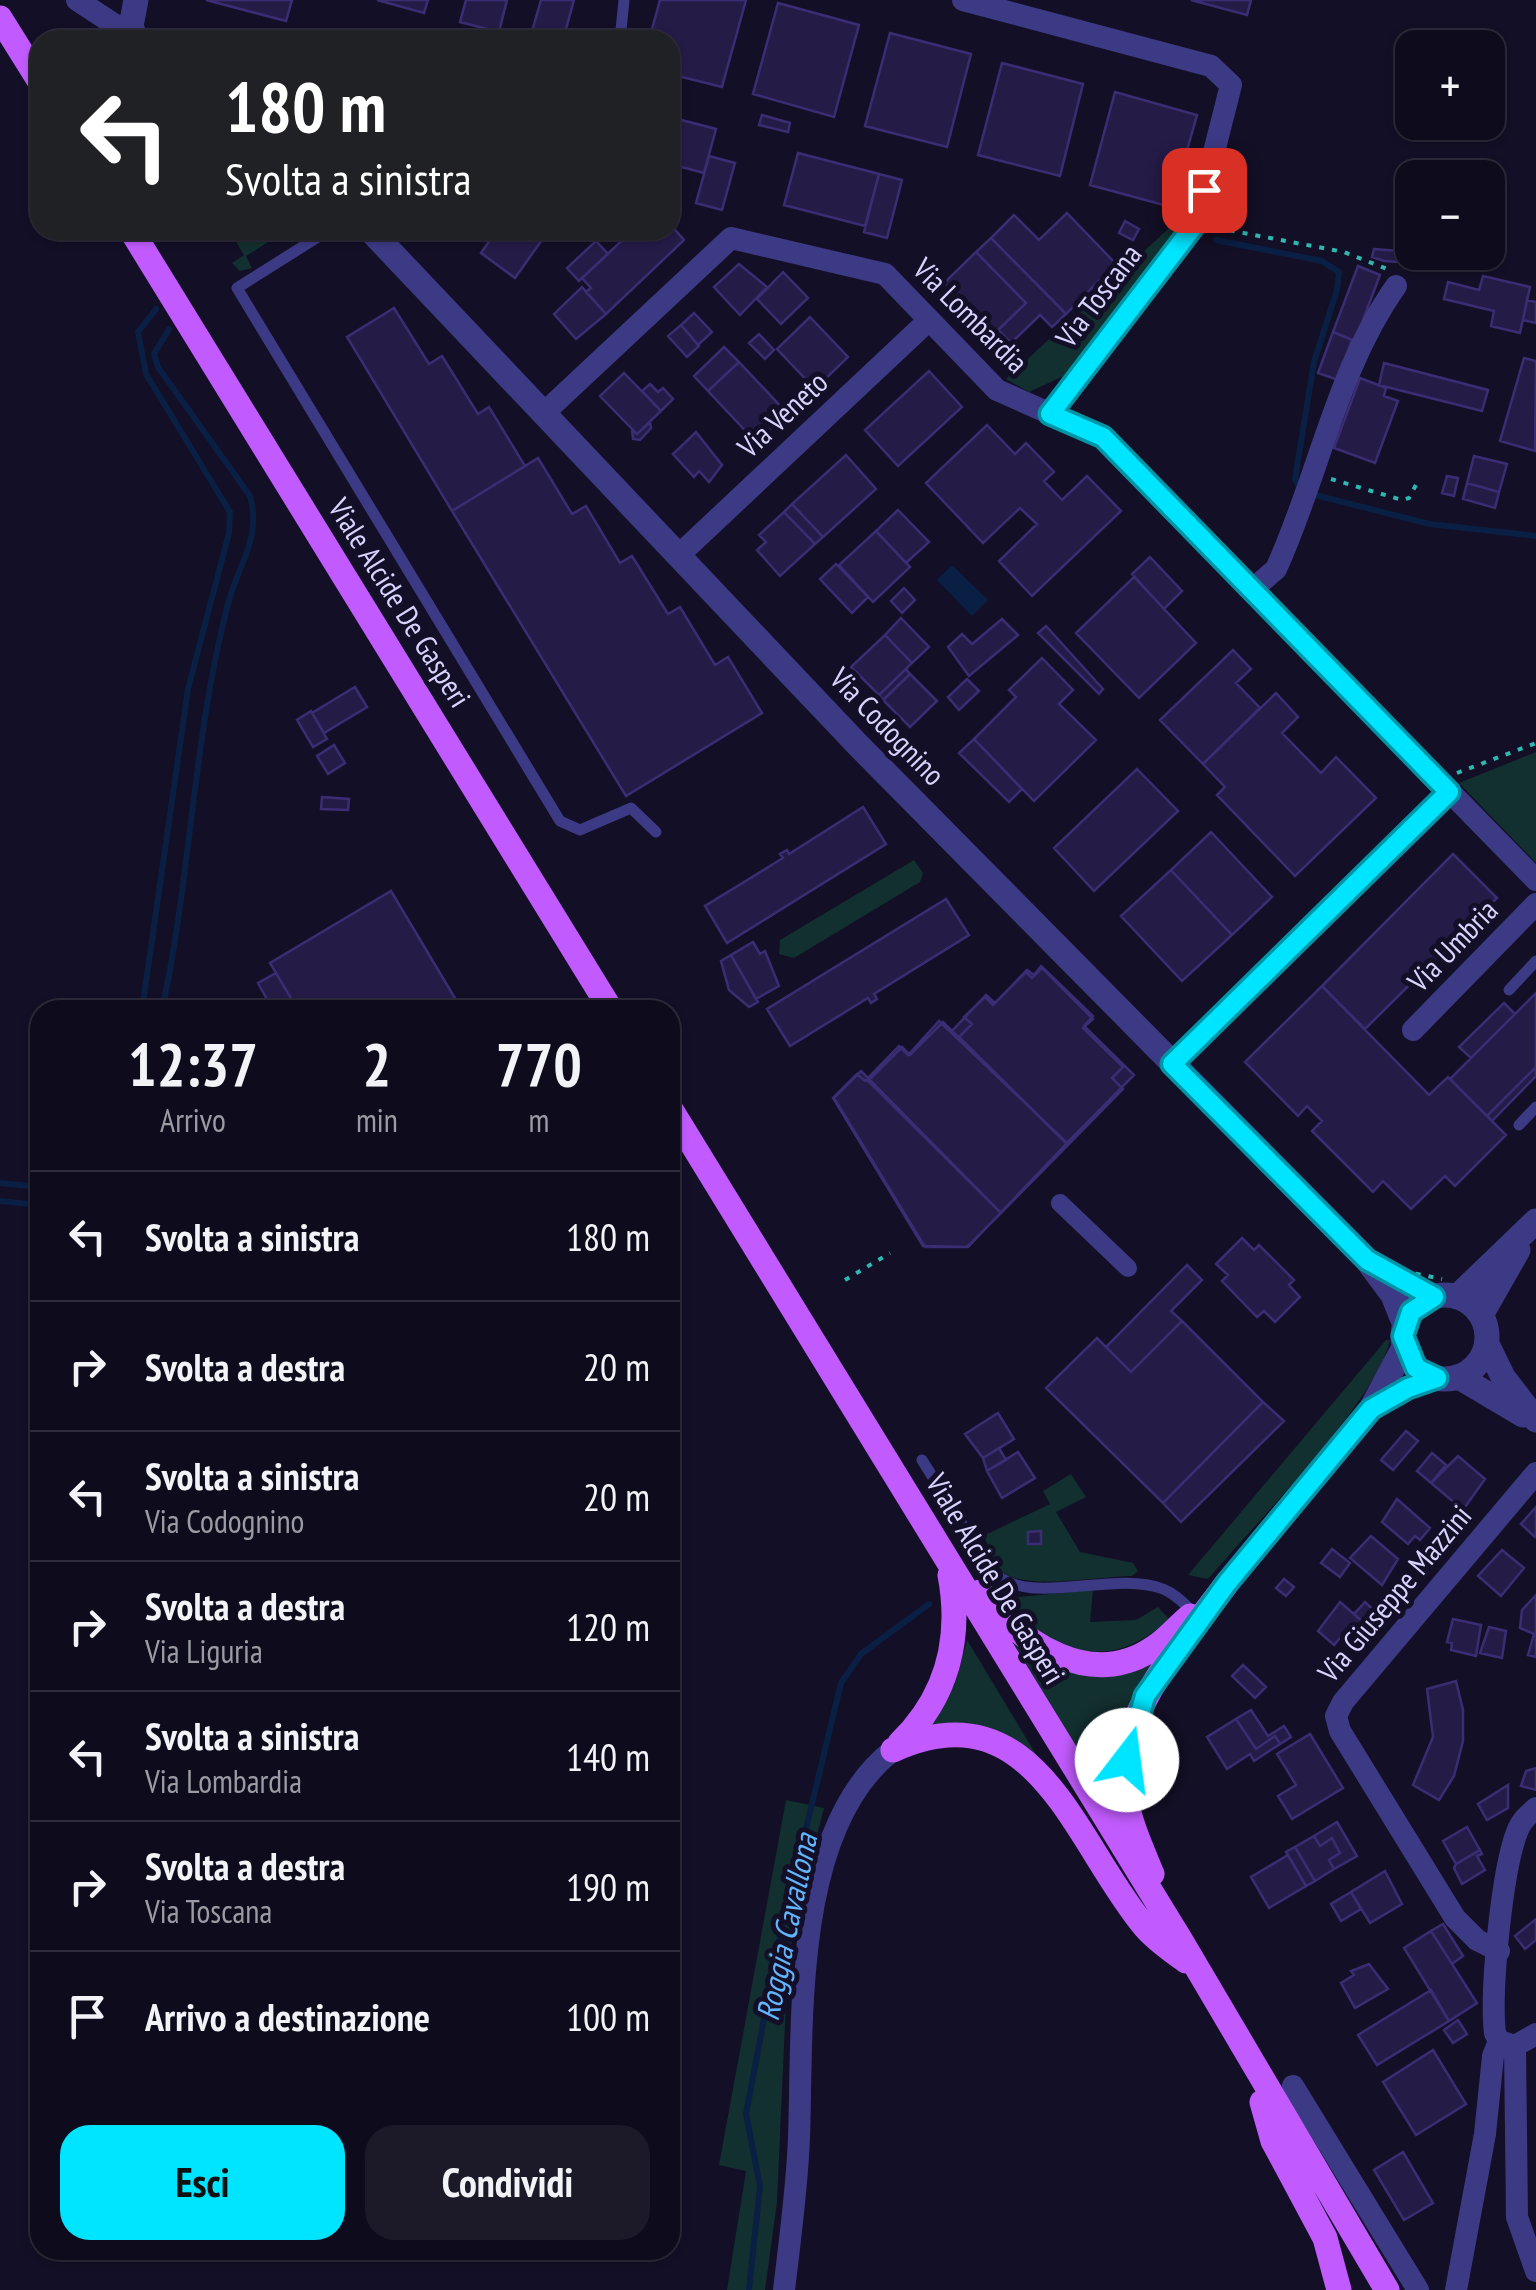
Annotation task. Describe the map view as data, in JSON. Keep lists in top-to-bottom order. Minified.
{"streets":{"main road":["Viale Alcide De Gasperi"],"street":["Via Toscana","Via Lombardia","Via Veneto","Via Codognino","Via Umbria","Via Giuseppe Mazzini"]},"crossings":[["Via Toscana","Via Lombardia"],["Via Lombardia","Via Veneto"],["Via Lombardia","Via Codognino"],["Via Veneto","Via Codognino"]],"water":["Roggia Cavallona"],"page":{"map_buttons":["+","−"],"turn":["180 m","Svolta a sinistra"],"eta":["12:37","Arrivo","2","min","770","m"],"list":[{"name":"Svolta a sinistra","value":"180 m"},{"name":"Svolta a destra","value":"20 m"},{"name":"Svolta a sinistra","note":"Via Codognino","value":"20 m"},{"name":"Svolta a destra","note":"Via Liguria","value":"120 m"},{"name":"Svolta a sinistra","note":"Via Lombardia","value":"140 m"},{"name":"Svolta a destra","note":"Via Toscana","value":"190 m"},{"name":"Arrivo a destinazione","value":"100 m"}],"buttons":["Esci","Condividi"]}}
